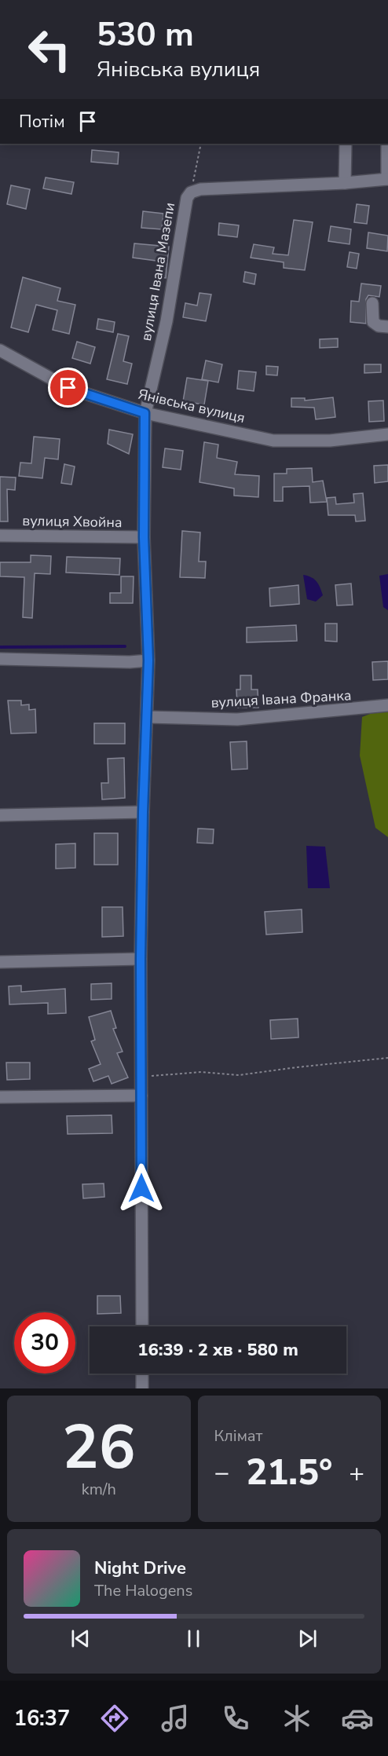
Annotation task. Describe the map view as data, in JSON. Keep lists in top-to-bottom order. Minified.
{"streets":{"street":["вулиця Івана Мазепи","Янівська вулиця","вулиця Хвойна","вулиця Івана Франка"]},"crossings":[["вулиця Івана Мазепи","Янівська вулиця"],["вулиця Івана Мазепи","вулиця Хвойна"],["вулиця Івана Мазепи","вулиця Івана Франка"]],"page":{"turn":["530 m","Янівська вулиця"],"then":"Потім","limit":"30","trip":"16:39 · 2 хв · 580 m","tile":[["26","km/h"],"Клімат"],"heat":["−","21.5°","+"],"song":["Night Drive","The Halogens"],"tabs":"16:37"}}
